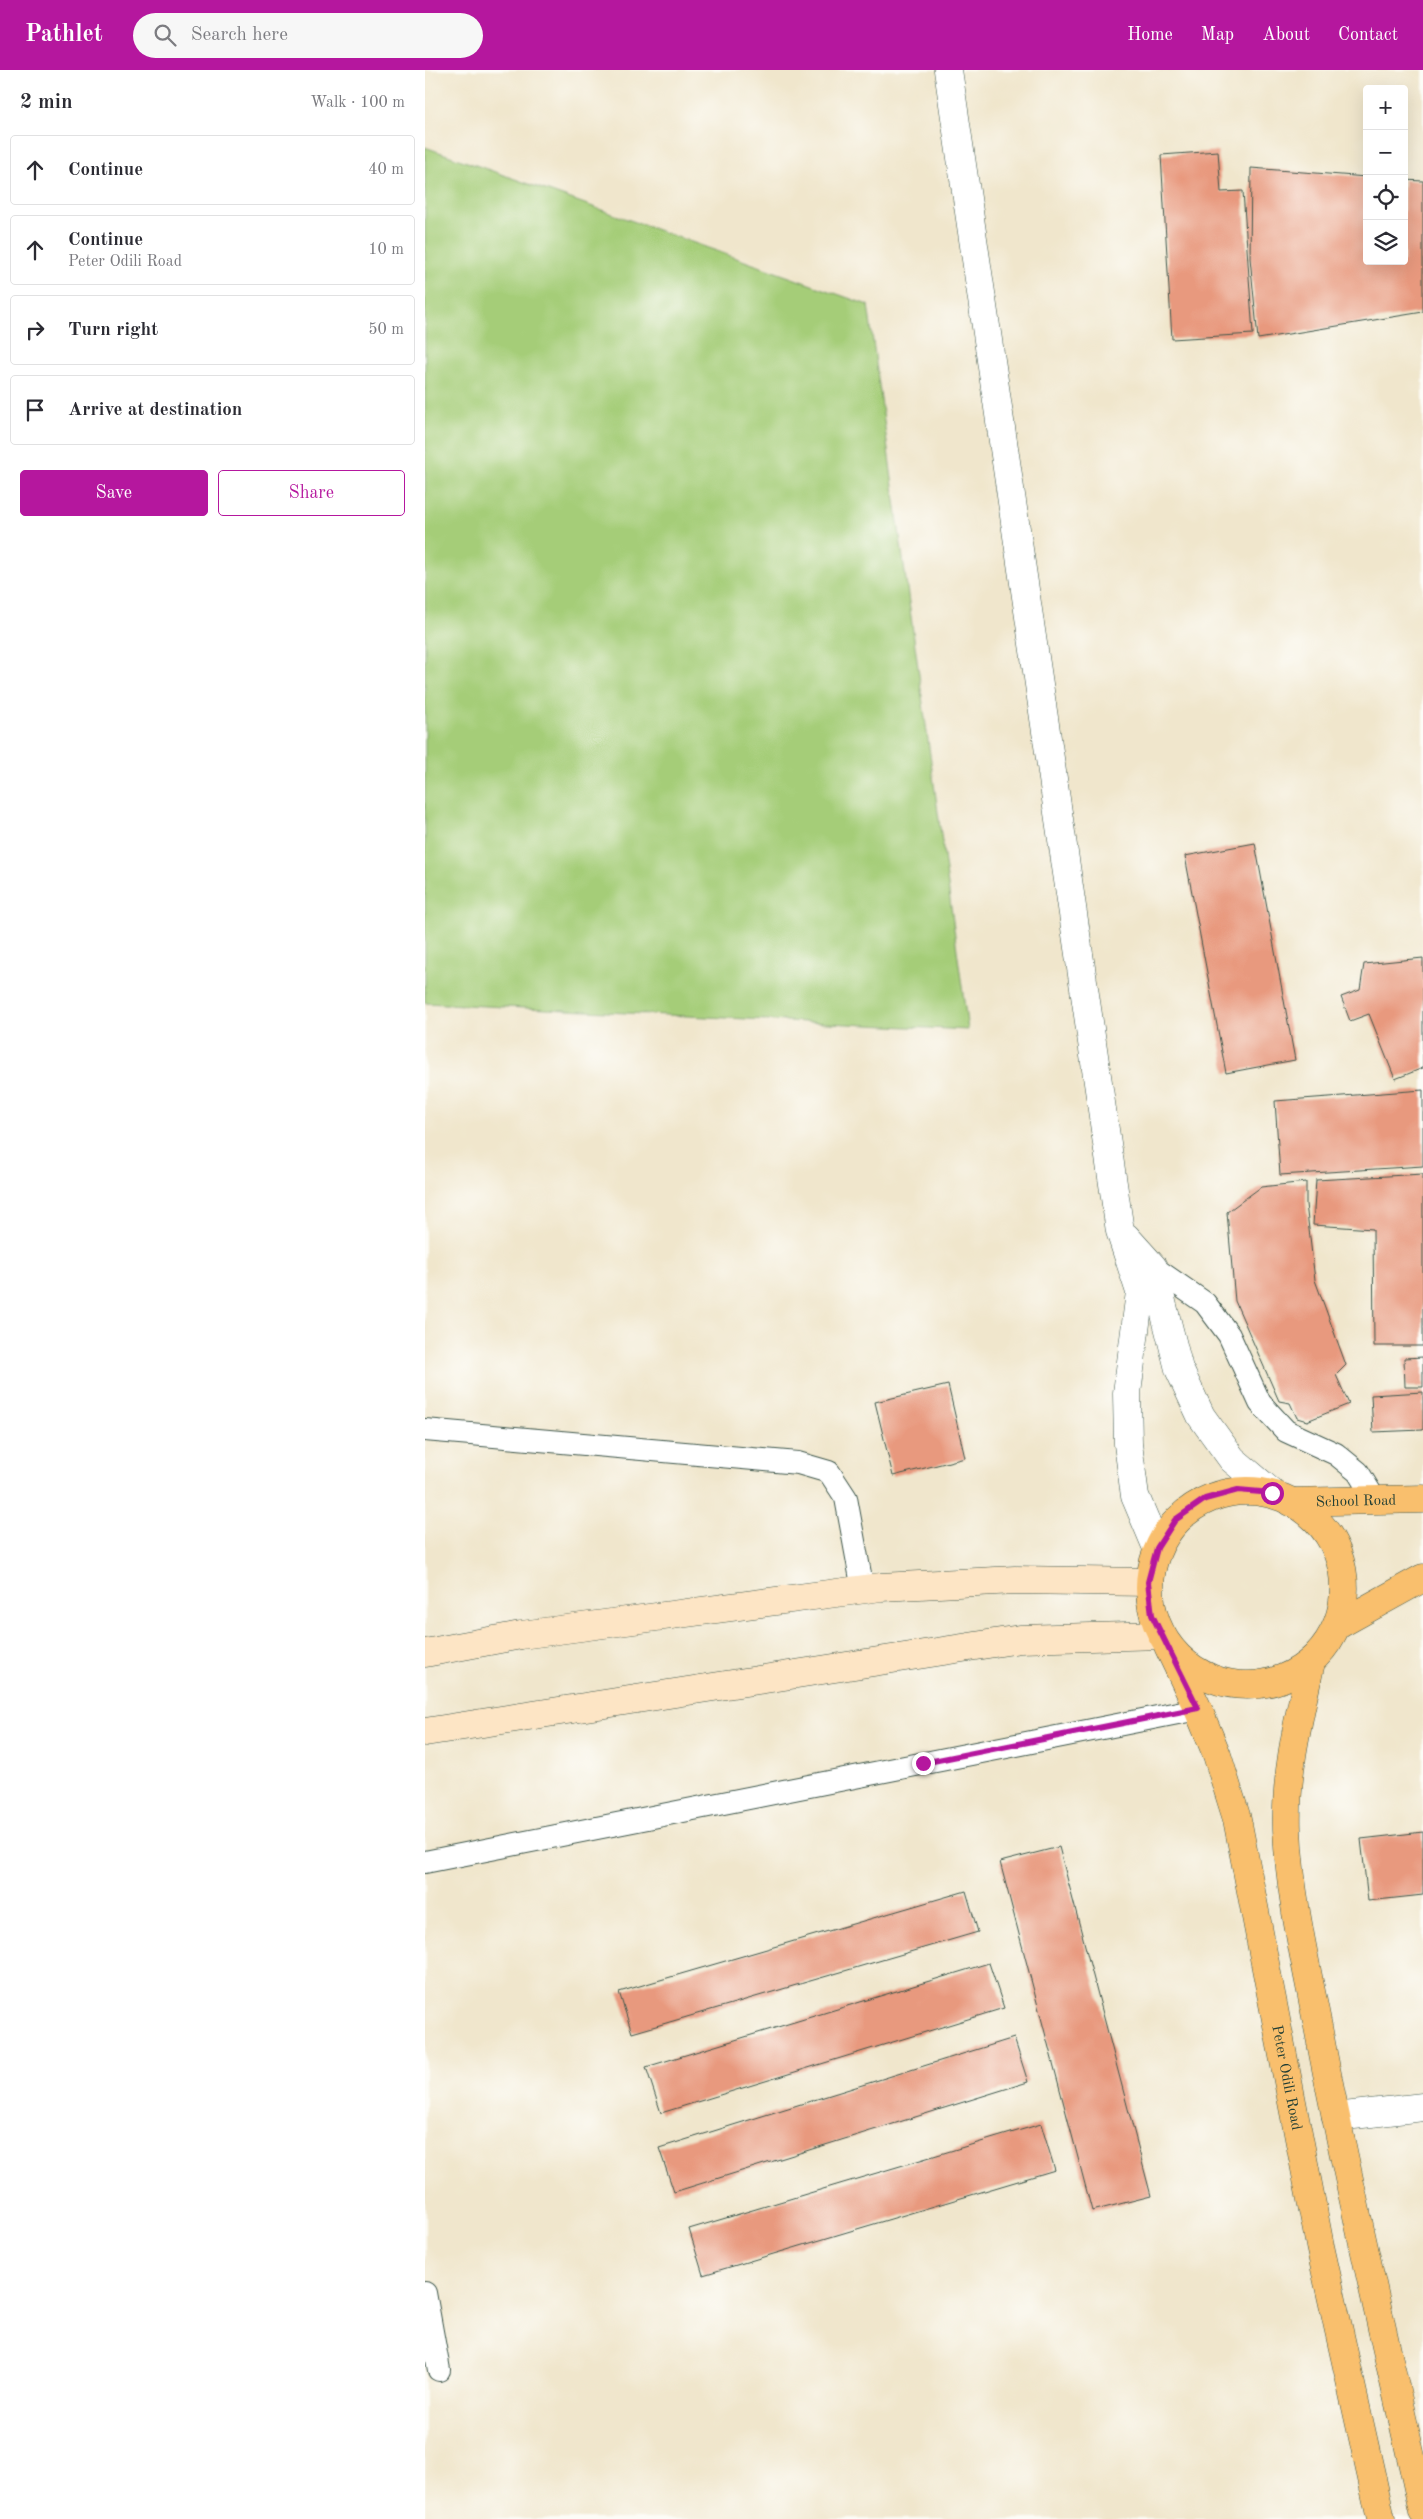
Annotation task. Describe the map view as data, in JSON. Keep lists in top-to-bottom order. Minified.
{"streets":{"main road":["School Road","Peter Odili Road"]},"crossings":[["School Road","Peter Odili Road"]],"page":{"header":"Pathlet","search":"Search here","nav":["Home","Map","About","Contact"],"heading":["2 min","Walk · 100 m"],"map_buttons":["+","−"],"list":[["Continue","40 m"],["Continue","Peter Odili Road","10 m"],["Turn right","50 m"],"Arrive at destination"],"buttons":["Save","Share"]}}
